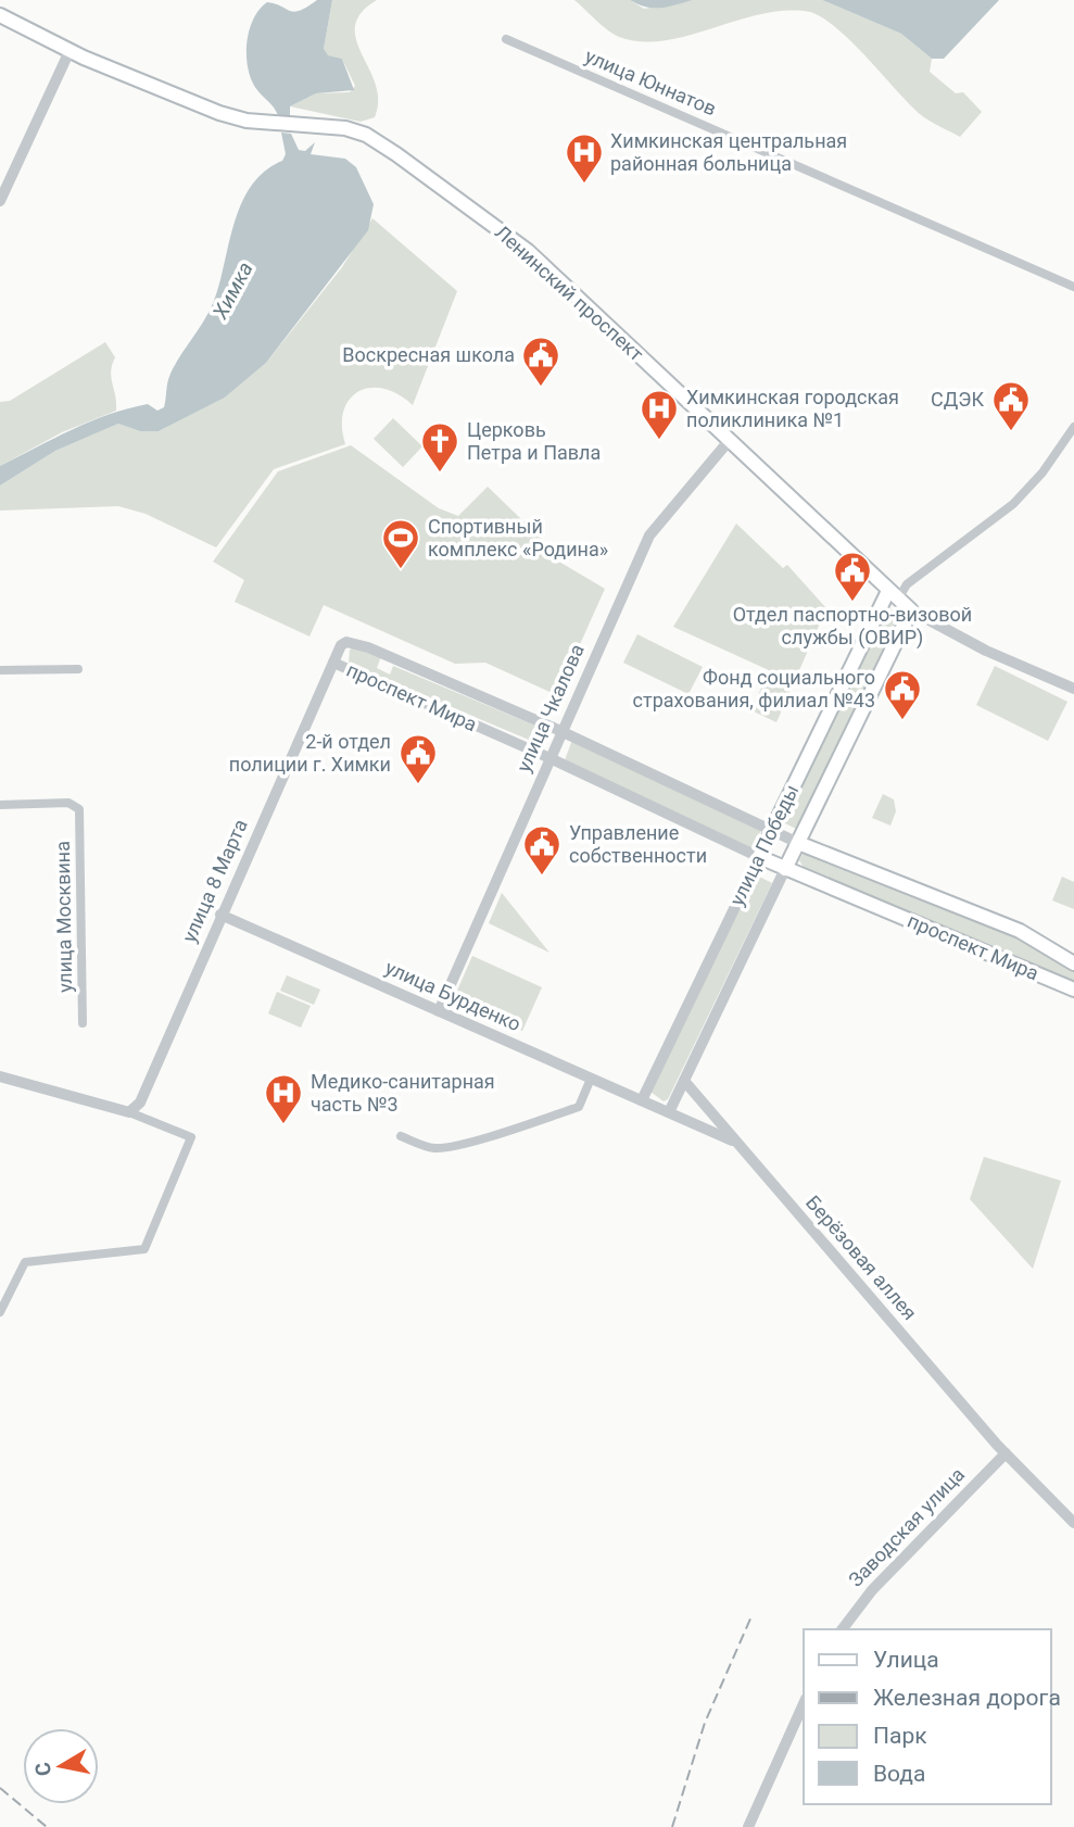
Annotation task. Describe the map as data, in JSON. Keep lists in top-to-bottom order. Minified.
{"streets":{"main road":["Ленинский проспект","проспект Мира","улица Победы"],"street":["улица Юннатов","улица Чкалова","улица 8 Марта","улица Москвина","улица Бурденко","Берёзовая аллея","Заводская улица"]},"crossings":[["Ленинский проспект","улица Чкалова"],["Ленинский проспект","улица Победы"],["проспект Мира","улица Чкалова"],["проспект Мира","улица Победы"],["проспект Мира","улица 8 Марта"],["улица Чкалова","улица Бурденко"],["улица Победы","улица Бурденко"],["улица Победы","Берёзовая аллея"],["улица 8 Марта","улица Бурденко"],["улица Бурденко","Берёзовая аллея"],["Берёзовая аллея","Заводская улица"]],"water":["Химка"],"places":{"hospital":["Химкинская центральная районная больница","Химкинская городская поликлиника №1","Медико-санитарная часть №3"],"public building":["Воскресная школа","СДЭК","Отдел паспортно-визовой службы (ОВИР)","Фонд социального страхования, филиал №43","2-й отдел полиции г. Химки","Управление собственности"],"church":["Церковь Петра и Павла"],"sports":["Спортивный комплекс «Родина»"]},"legend":["Улица","Железная дорога","Парк","Вода"],"north":"left"}
